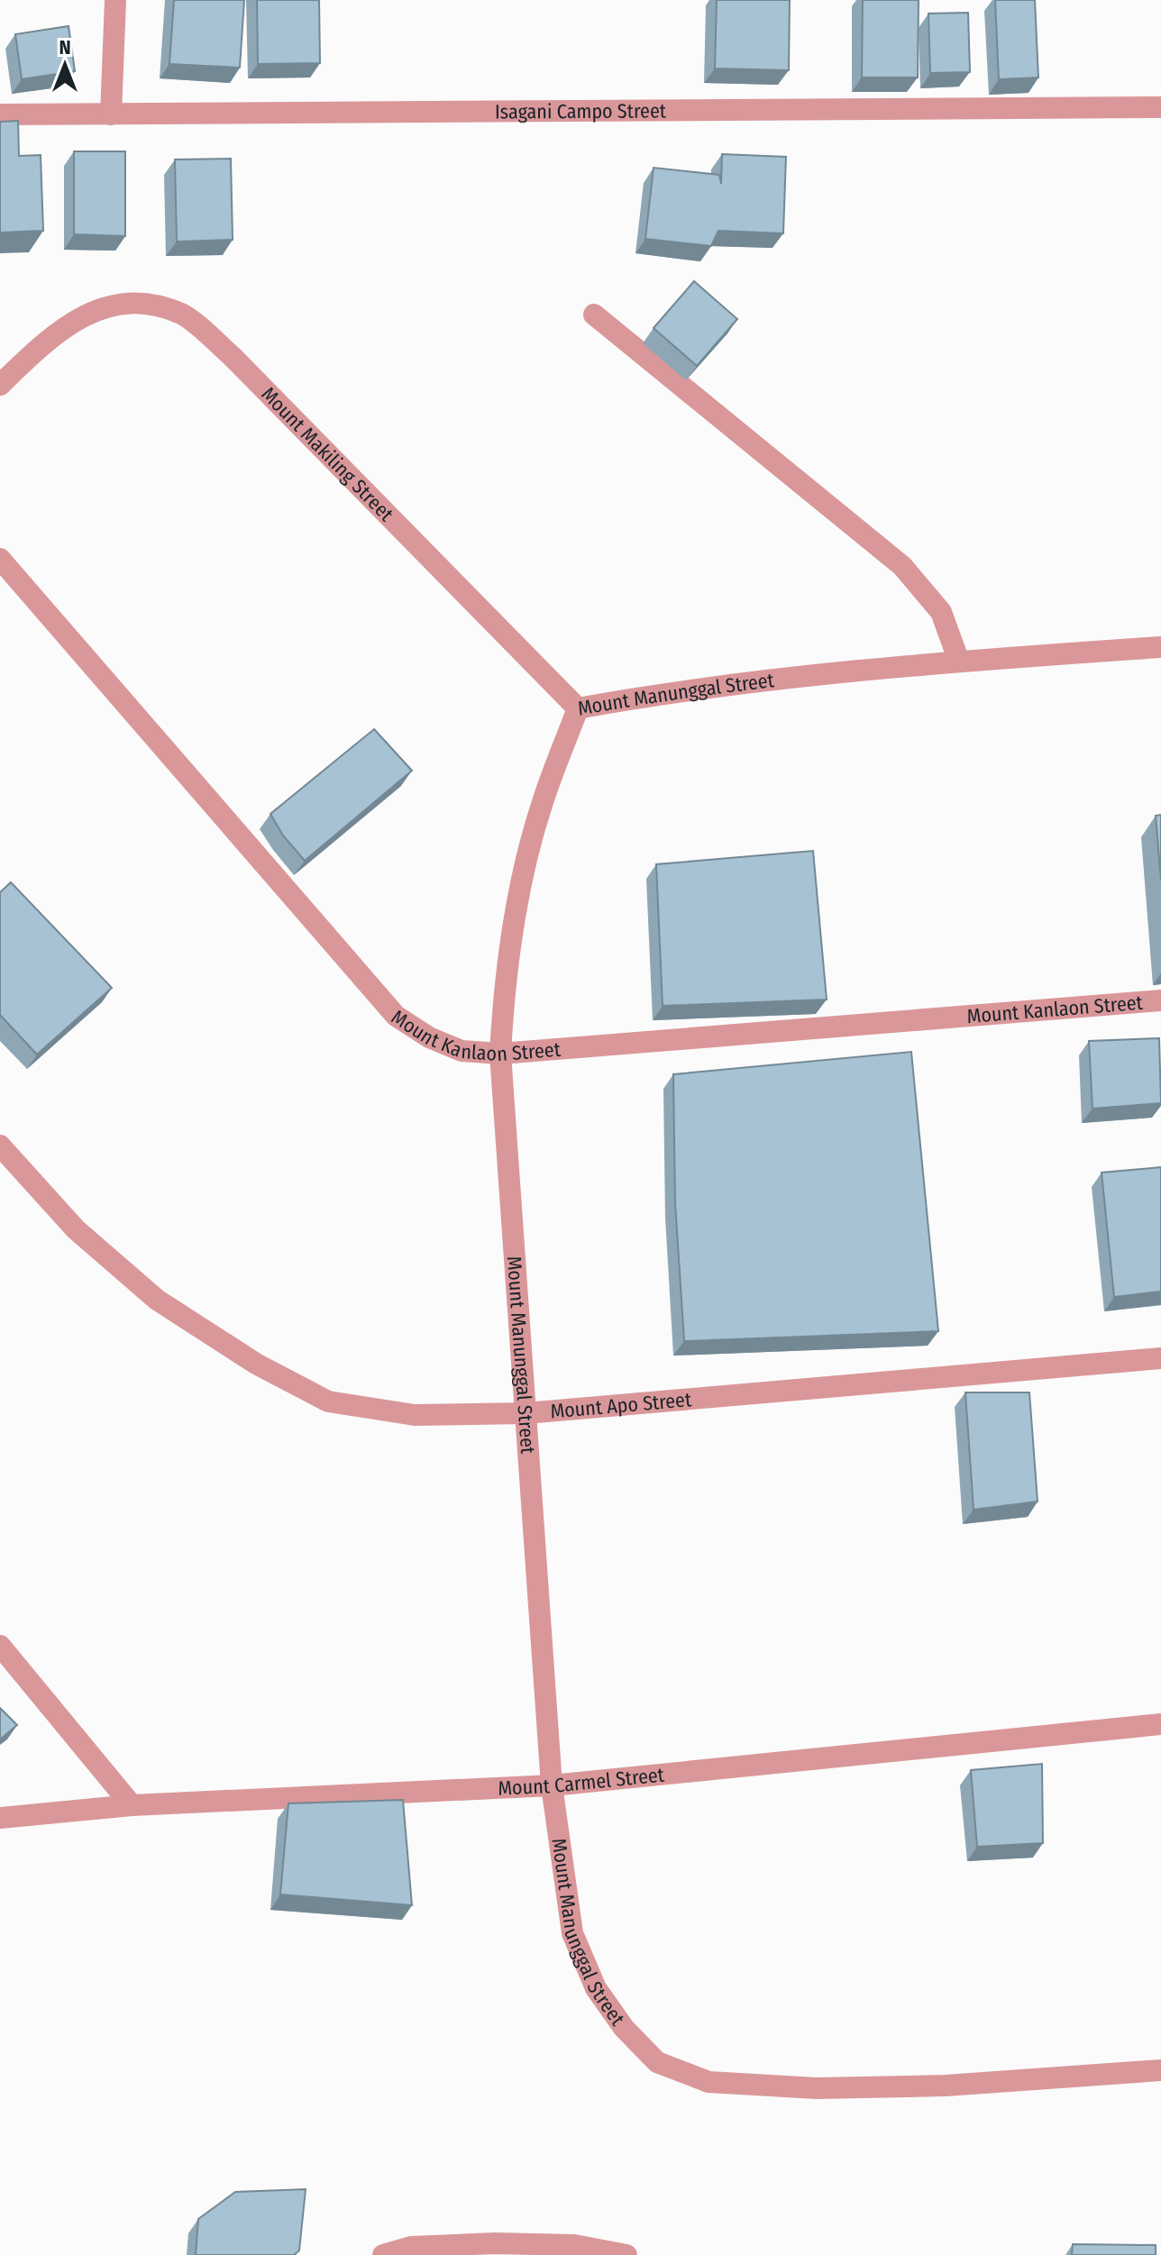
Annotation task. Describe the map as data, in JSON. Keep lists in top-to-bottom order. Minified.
{"streets":{"street":["Isagani Campo Street","Mount Makiling Street","Mount Manunggal Street","Mount Kanlaon Street","Mount Apo Street","Mount Carmel Street"]},"crossings":[["Mount Makiling Street","Mount Manunggal Street"],["Mount Manunggal Street","Mount Kanlaon Street"],["Mount Manunggal Street","Mount Apo Street"],["Mount Manunggal Street","Mount Carmel Street"]],"north":"top"}
